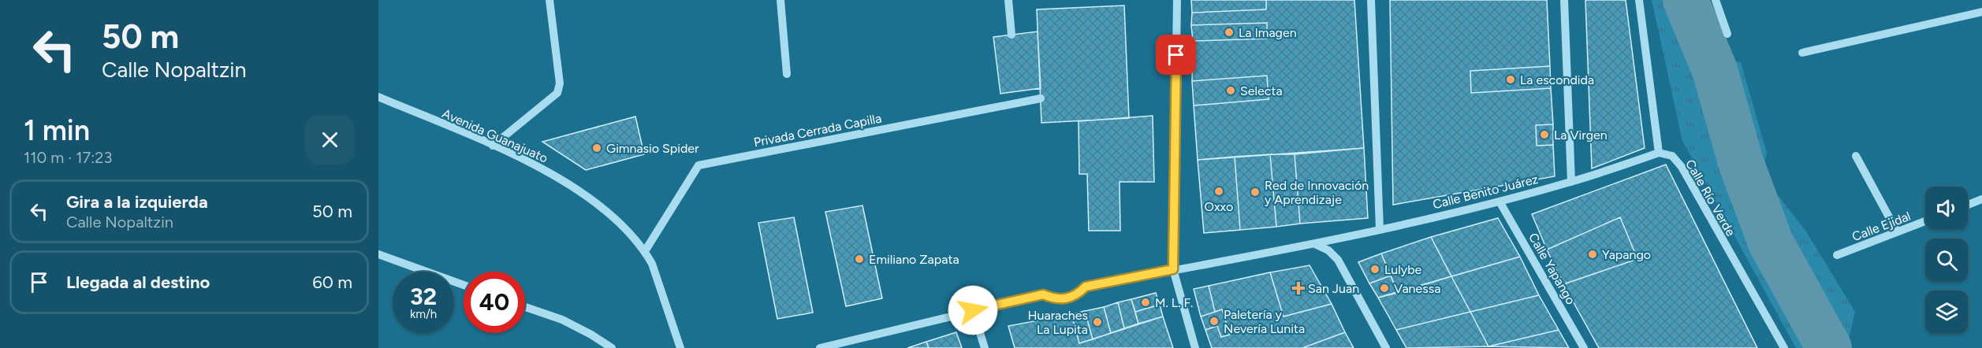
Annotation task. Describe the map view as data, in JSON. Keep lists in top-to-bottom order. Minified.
{"streets":{"street":["Privada Cerrada Capilla","Avenida Guanajuato","Calle Benito Juárez","Calle Río Verde","Calle Ejidal","Calle Yapango"]},"crossings":[["Privada Cerrada Capilla","Avenida Guanajuato"],["Calle Benito Juárez","Calle Río Verde"],["Calle Benito Juárez","Calle Yapango"]],"places":{"other":["La Imagen","La escondida","Selecta","La Virgen","Gimnasio Spider","Oxxo","Red de Innovación y Aprendizaje","Yapango","Emiliano Zapata","Lulybe","Vanessa","M. L. F.","Paletería y Nevería Lunita","Huaraches La Lupita"],"health":["San Juan"]},"page":{"turn":["50 m","Calle Nopaltzin"],"heading":["1 min","110 m · 17:23"],"list":[{"name":"Gira a la izquierda","note":"Calle Nopaltzin","value":"50 m"},{"name":"Llegada al destino","value":"60 m"}],"speed":"32 km/h","limit":"40"}}
